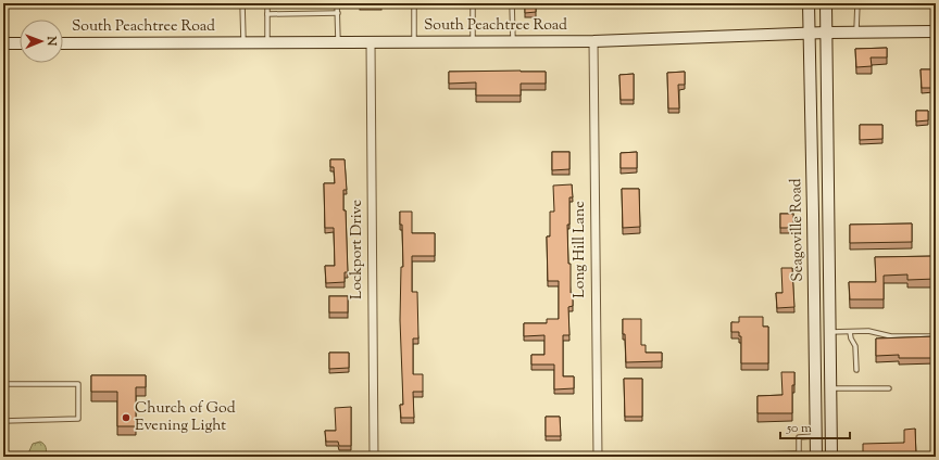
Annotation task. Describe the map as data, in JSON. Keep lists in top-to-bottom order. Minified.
{"streets":{"main road":["South Peachtree Road","Seagoville Road"],"street":["Lockport Drive","Long Hill Lane"]},"crossings":[["South Peachtree Road","Seagoville Road"],["South Peachtree Road","Lockport Drive"],["South Peachtree Road","Long Hill Lane"]],"places":["Church of God Evening Light"],"scale_bar":"50 m","north":"right"}
